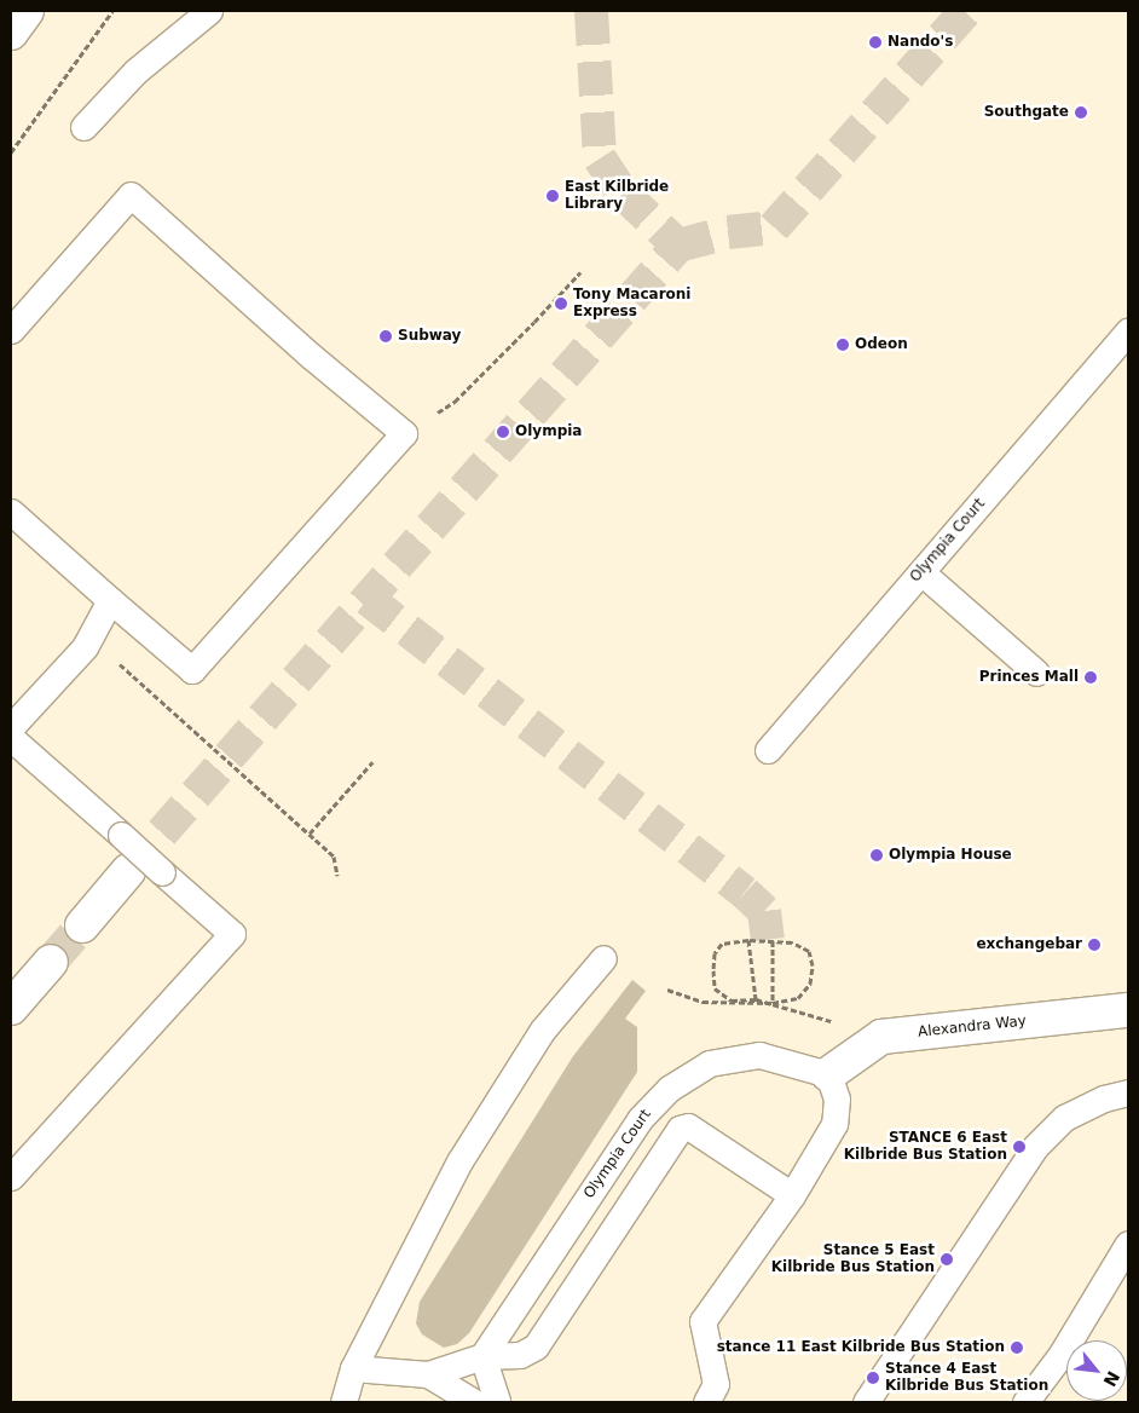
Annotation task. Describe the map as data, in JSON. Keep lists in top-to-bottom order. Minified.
{"streets":{"street":["Alexandra Way"],"lane":["Olympia Court"]},"crossings":[["Olympia Court","Alexandra Way"]],"places":["Nando's","Southgate","East Kilbride Library","Tony Macaroni Express","Subway","Odeon","Olympia","Princes Mall","Olympia House","exchangebar","STANCE 6 East Kilbride Bus Station","Stance 5 East Kilbride Bus Station","stance 11 East Kilbride Bus Station","Stance 4 East Kilbride Bus Station"],"north":"bottom right"}
